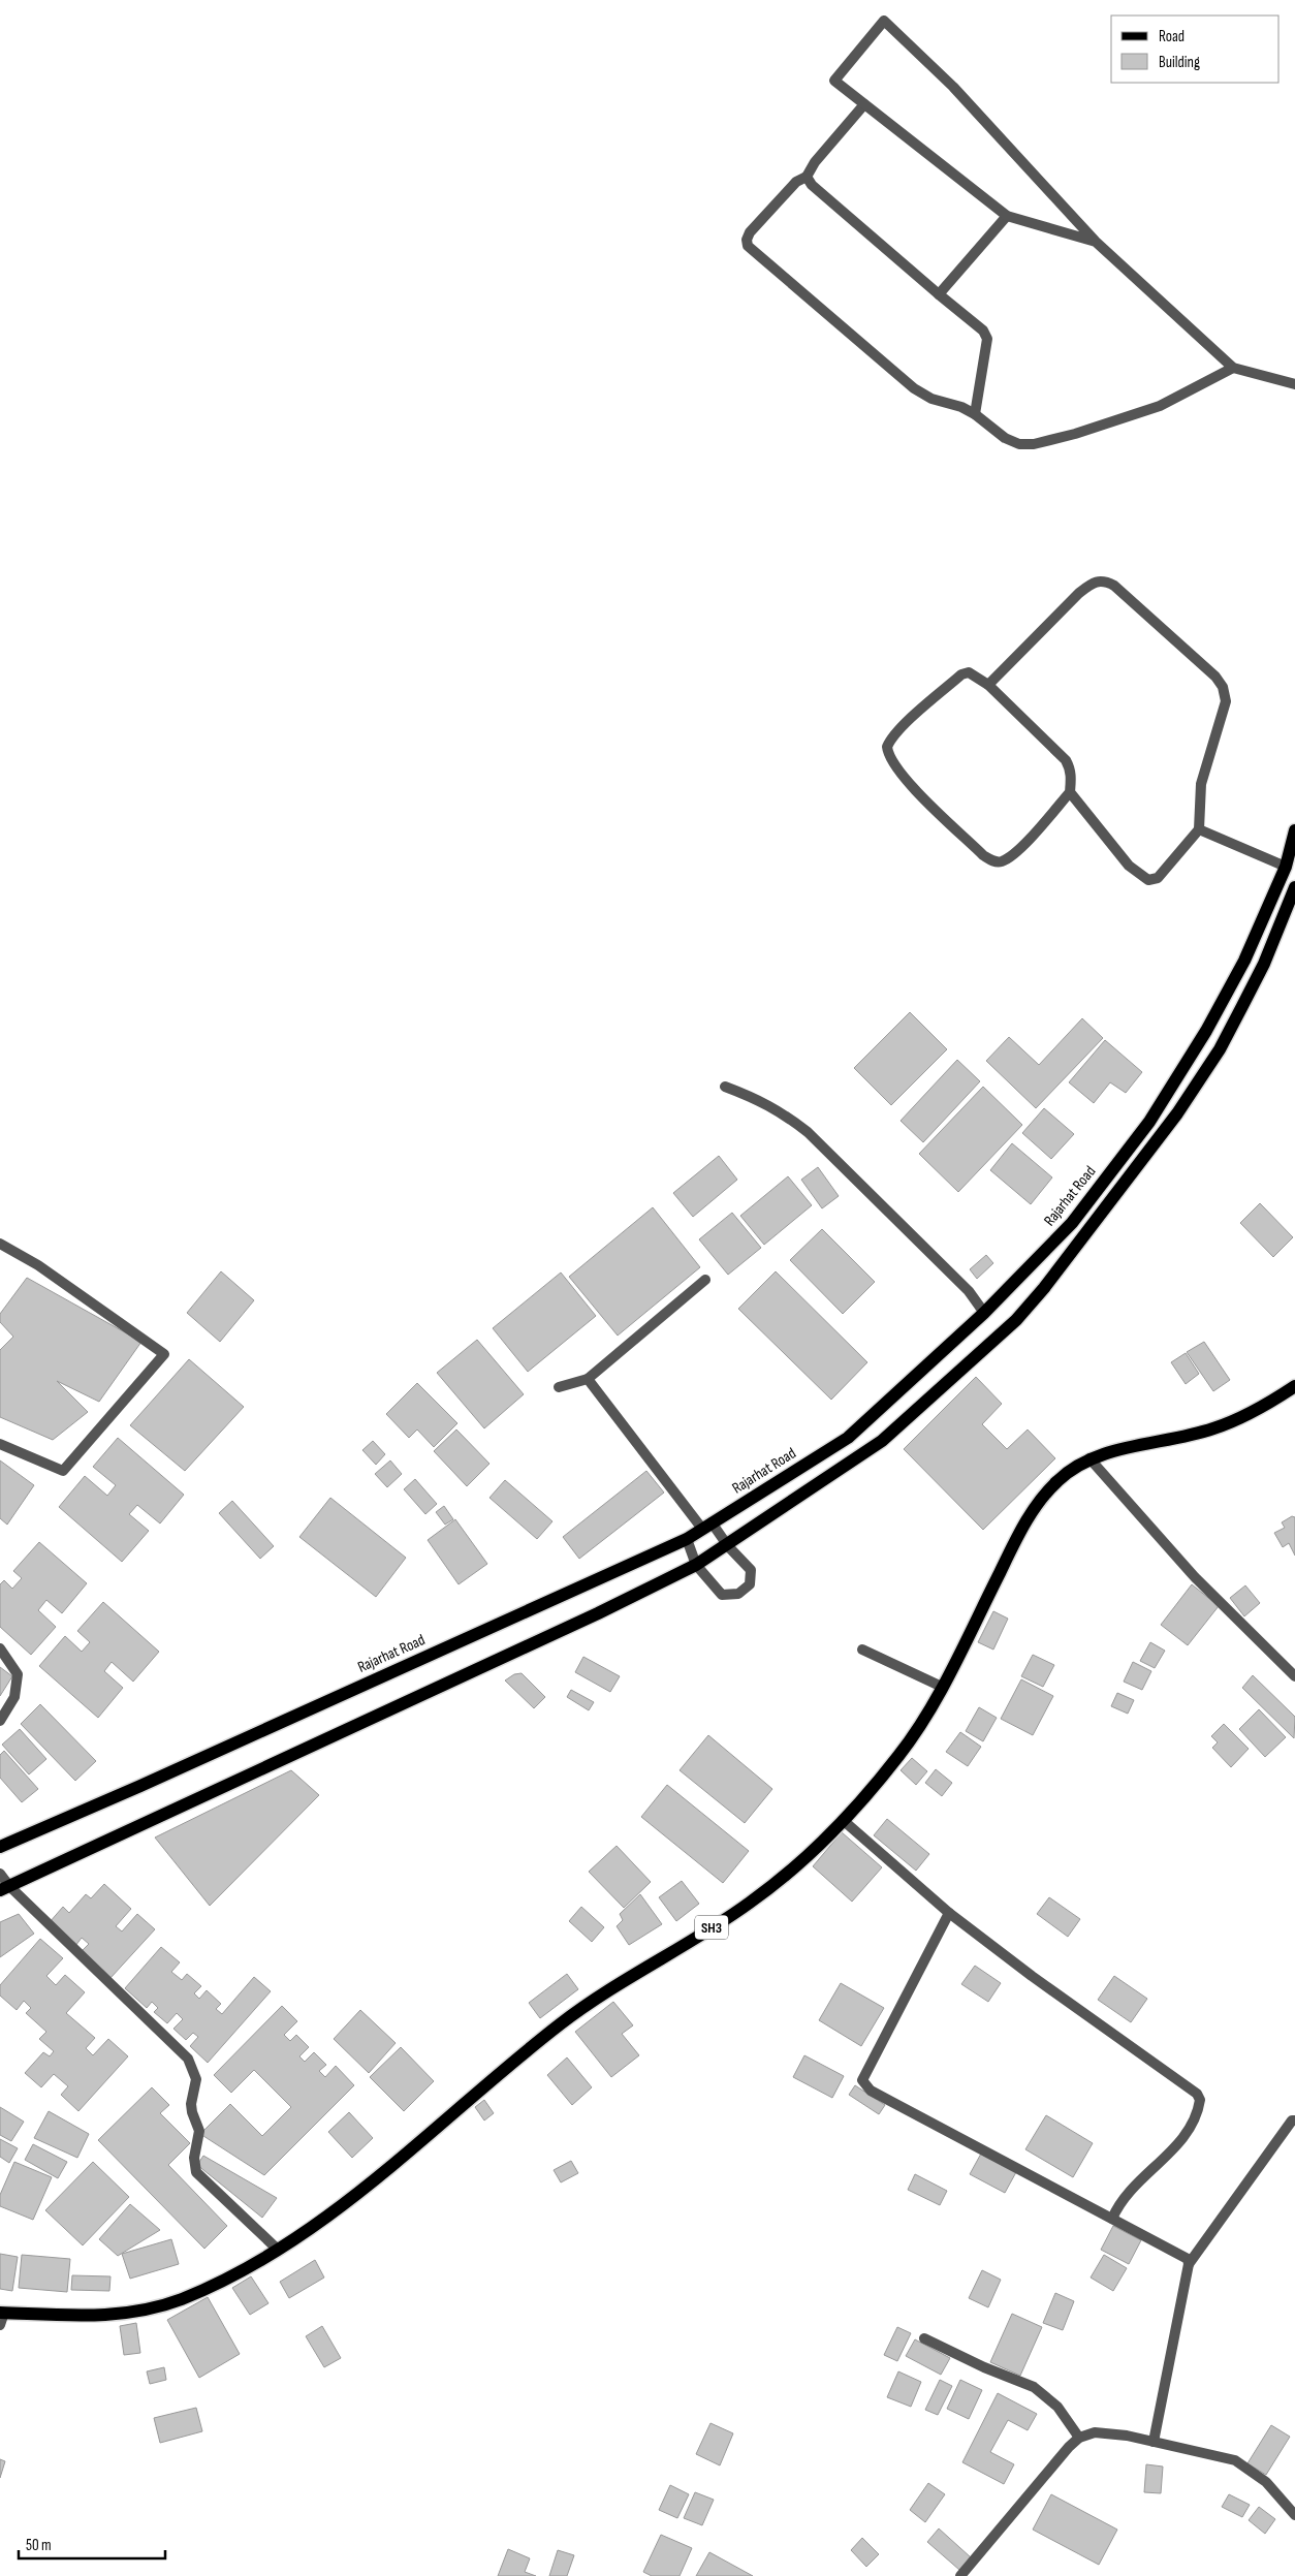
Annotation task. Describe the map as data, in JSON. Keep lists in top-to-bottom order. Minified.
{"streets":{"main road":["Rajarhat Road","SH3"]},"legend":["Road","Building"],"scale_bar":"50 m"}
